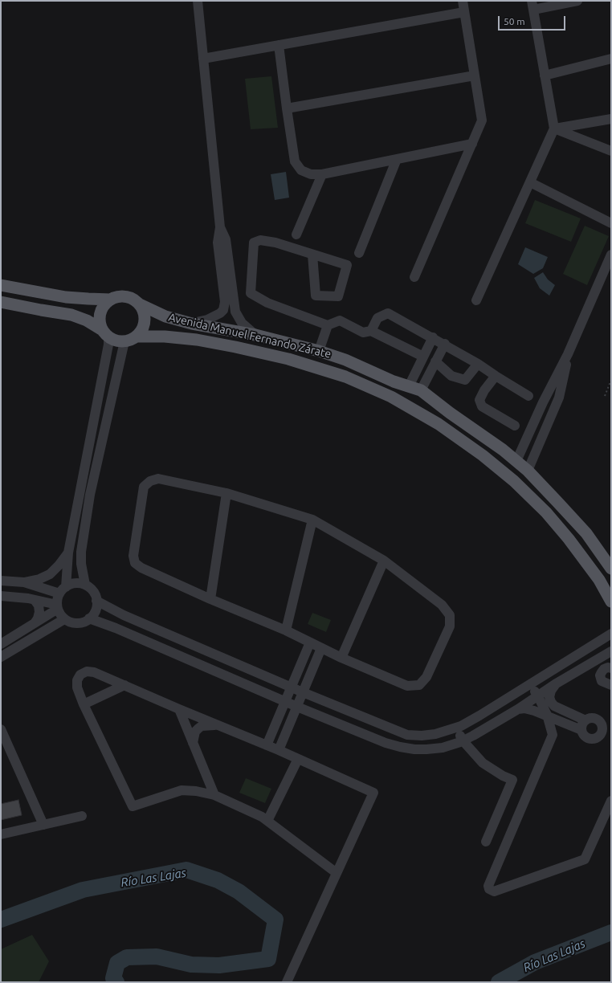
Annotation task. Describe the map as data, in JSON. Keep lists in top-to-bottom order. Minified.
{"streets":{"main road":["Avenida Manuel Fernando Zárate"]},"water":["Río Las Lajas"],"scale_bar":"50 m"}
